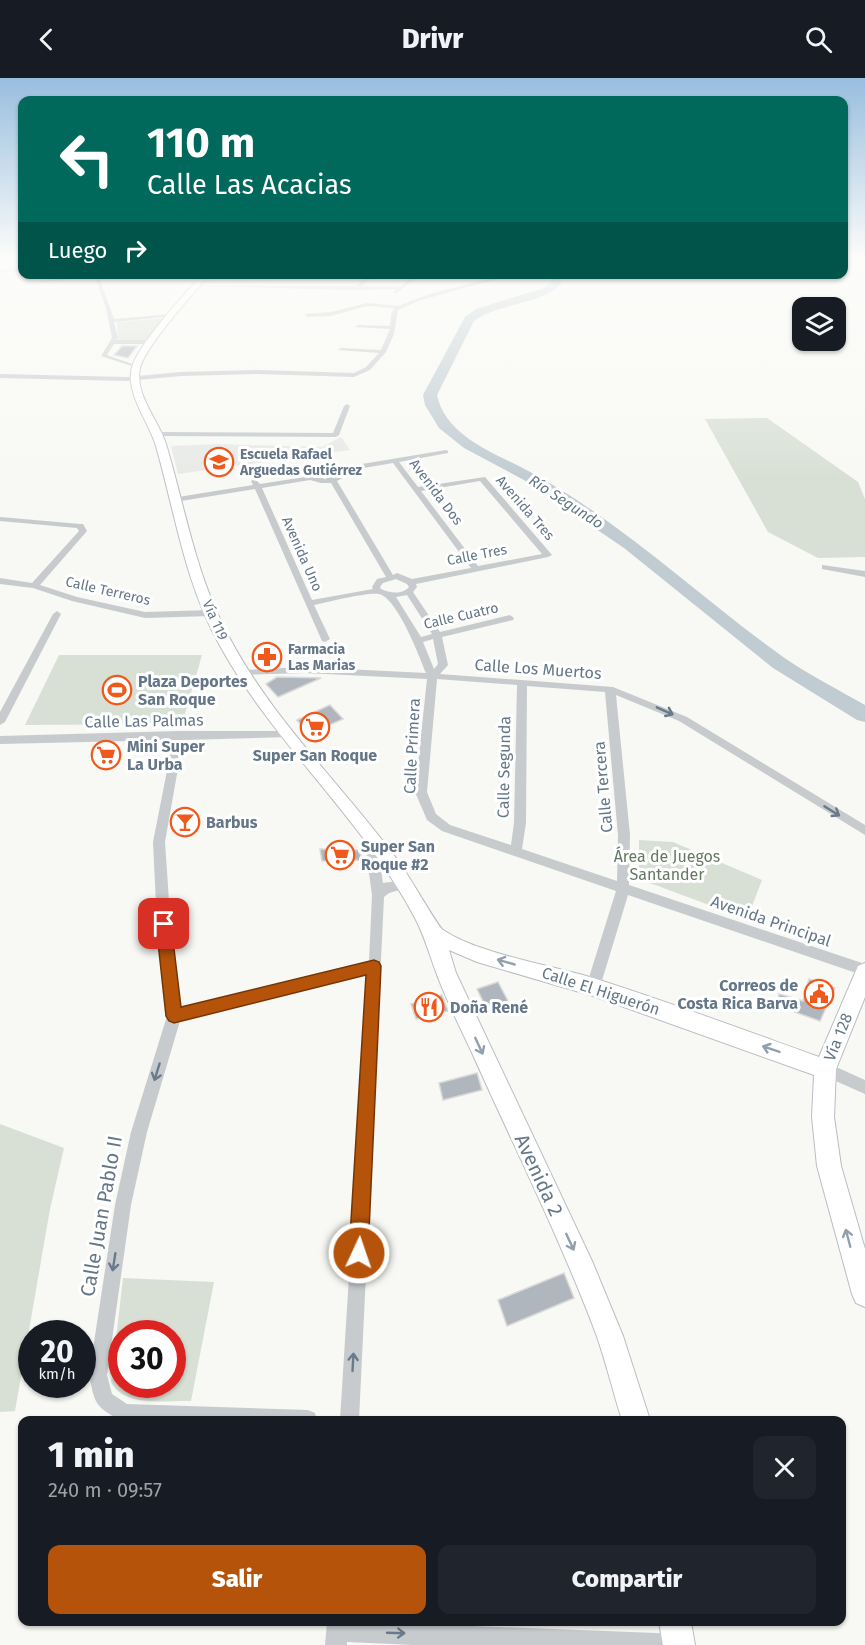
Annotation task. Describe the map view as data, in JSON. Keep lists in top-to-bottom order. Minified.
{"streets":{"main road":["Vía 119","Calle El Higuerón","Vía 128","Avenida 2"],"street":["Avenida Dos","Avenida Tres","Avenida Uno","Calle Tres","Calle Terreros","Calle Cuatro","Calle Los Muertos","Calle Las Palmas","Calle Primera","Calle Segunda","Calle Tercera","Avenida Principal","Calle Juan Pablo II"]},"crossings":[["Avenida Dos","Avenida Tres"],["Avenida Dos","Calle Tres"],["Avenida Tres","Calle Tres"],["Calle Terreros","Vía 119"],["Vía 119","Calle Los Muertos"],["Vía 119","Calle Las Palmas"],["Vía 119","Calle El Higuerón"],["Vía 119","Avenida 2"],["Calle Los Muertos","Calle Primera"],["Calle Los Muertos","Calle Segunda"],["Calle Los Muertos","Calle Tercera"],["Calle Primera","Avenida Principal"],["Calle Segunda","Avenida Principal"],["Calle Tercera","Avenida Principal"],["Calle Tercera","Calle El Higuerón"],["Avenida Principal","Vía 128"],["Calle El Higuerón","Vía 128"],["Calle El Higuerón","Avenida 2"]],"one_way":["Calle Los Muertos","Calle El Higuerón","Avenida 2","Calle Juan Pablo II"],"water":["Río Segundo"],"parks":["Área de Juegos Santander"],"places":{"school or university":["Escuela Rafael Arguedas Gutiérrez"],"pharmacy":["Farmacia Las Marias"],"sports":["Plaza Deportes San Roque"],"supermarket":["Super San Roque","Mini Super La Urba","Super San Roque #2"],"bar":["Barbus"],"public building":["Correos de Costa Rica Barva"],"restaurant":["Doña René"]},"page":{"header":"Drivr","turn":["110 m","Calle Las Acacias"],"then":"Luego","speed":"20 km/h","limit":"30","heading":["1 min","240 m · 09:57"],"buttons":["Salir","Compartir"]}}
